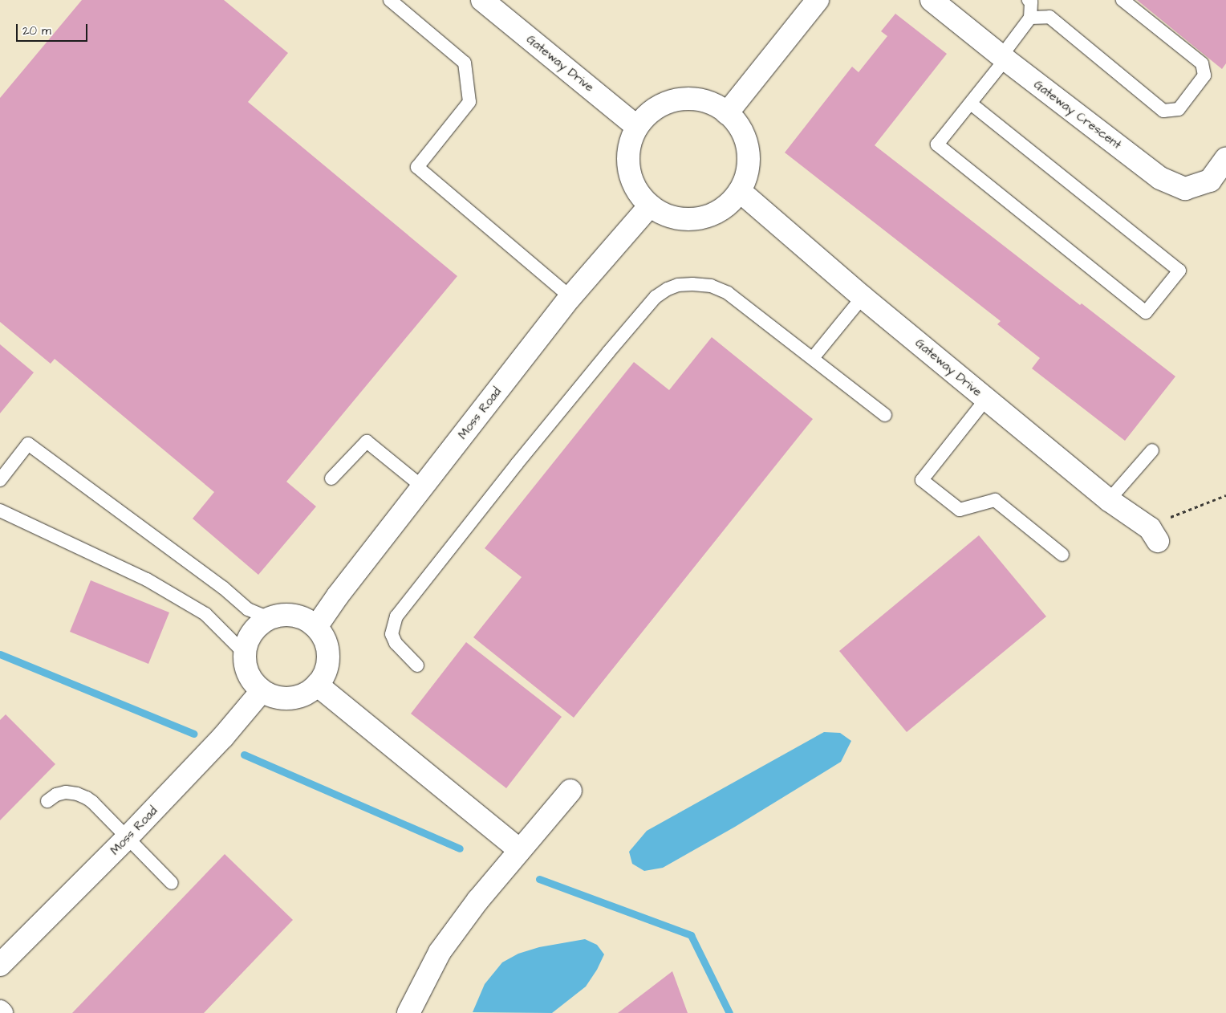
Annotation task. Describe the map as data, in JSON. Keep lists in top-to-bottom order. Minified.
{"streets":{"street":["Gateway Drive","Gateway Crescent","Moss Road"]},"crossings":[["Gateway Drive","Moss Road"]],"scale_bar":"20 m"}
